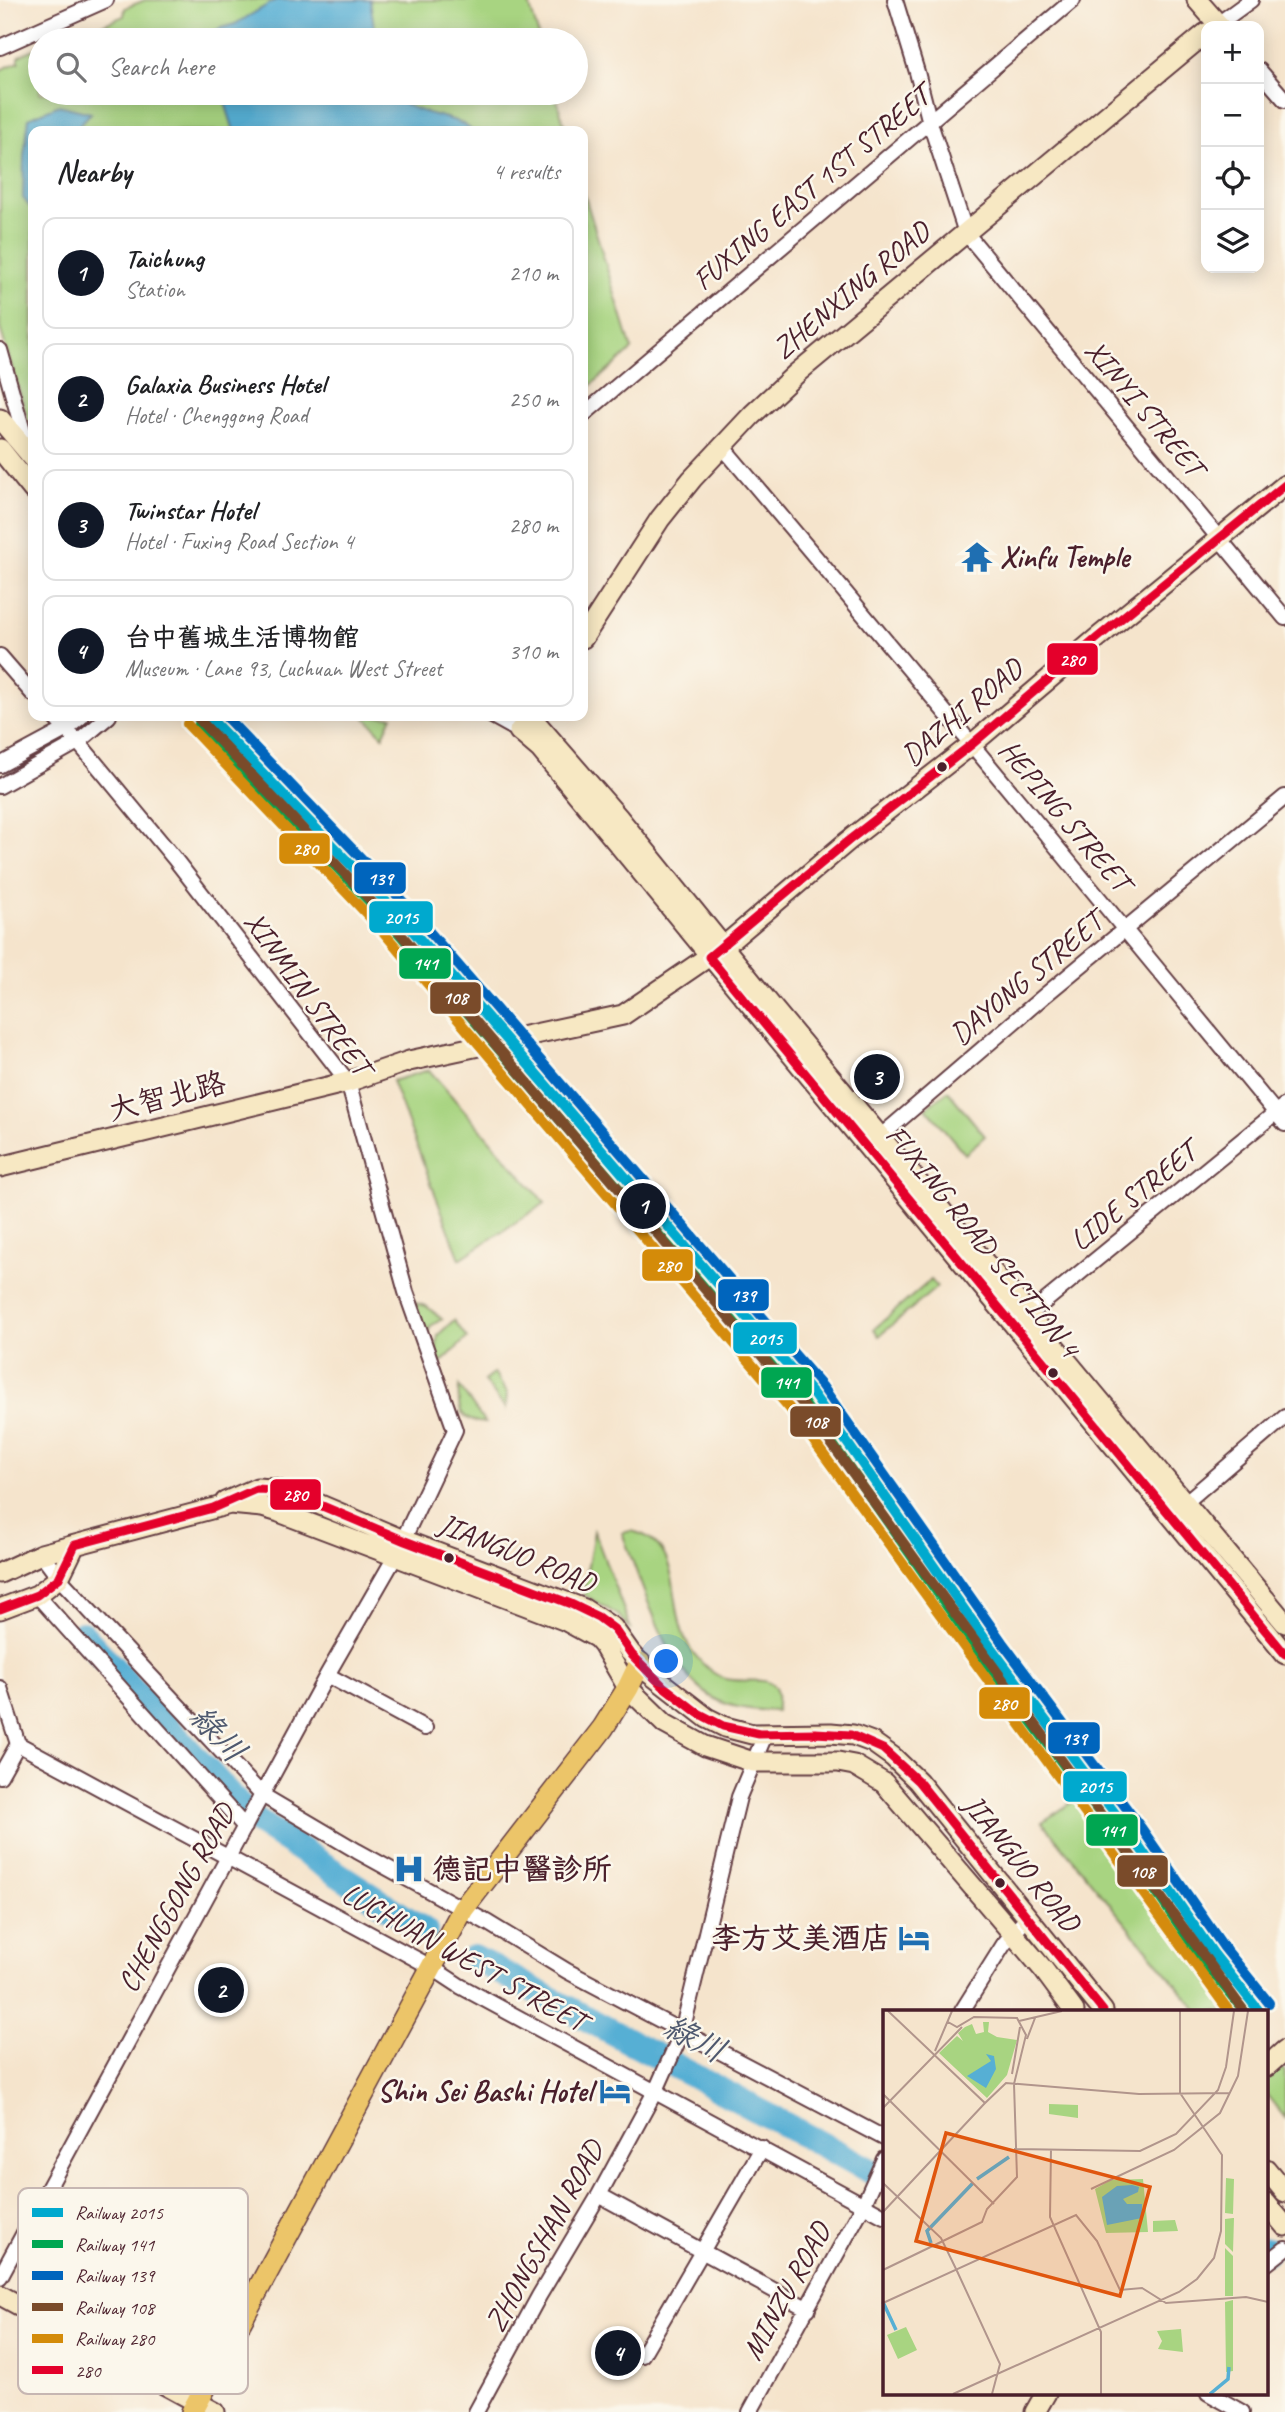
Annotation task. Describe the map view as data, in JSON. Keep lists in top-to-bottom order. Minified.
{"streets":{"main road":["ZHENXING ROAD","DAZHI ROAD","大智北路","FUXING ROAD SECTION 4","JIANGUO ROAD"],"street":["FUXING EAST 1ST STREET","XINYI STREET","HEPING STREET","DAYONG STREET","XINMIN STREET","LIDE STREET","CHENGGONG ROAD","LUCHUAN WEST STREET","ZHONGSHAN ROAD","MINZU ROAD"]},"crossings":[["ZHENXING ROAD","XINYI STREET"],["ZHENXING ROAD","HEPING STREET"],["XINYI STREET","DAZHI ROAD"],["DAZHI ROAD","HEPING STREET"],["DAZHI ROAD","XINMIN STREET"],["DAZHI ROAD","大智北路"],["DAZHI ROAD","FUXING ROAD SECTION 4"],["HEPING STREET","DAYONG STREET"],["HEPING STREET","LIDE STREET"],["DAYONG STREET","FUXING ROAD SECTION 4"],["XINMIN STREET","大智北路"],["XINMIN STREET","CHENGGONG ROAD"],["LIDE STREET","FUXING ROAD SECTION 4"],["JIANGUO ROAD","CHENGGONG ROAD"],["CHENGGONG ROAD","LUCHUAN WEST STREET"],["LUCHUAN WEST STREET","ZHONGSHAN ROAD"],["LUCHUAN WEST STREET","MINZU ROAD"]],"water":["綠川"],"places":{"temple":["Xinfu Temple"],"hospital":["德記中醫診所"],"hotel":["李方艾美酒店","Shin Sei Bashi Hotel"]},"lines":["transit line 280","rail line 2015","rail line 139","rail line 108","rail line 141","rail line 280"],"legend":["Railway 2015","Railway 141","Railway 139","Railway 108","Railway 280","280"],"page":{"map_buttons":["+","−"],"search":"Search here","heading":["Nearby","4 results"],"list":[{"mark":"1","name":"Taichung","note":"Station","value":"210 m"},{"mark":"2","name":"Galaxia Business Hotel","note":"Hotel · Chenggong Road","value":"250 m"},{"mark":"3","name":"Twinstar Hotel","note":"Hotel · Fuxing Road Section 4","value":"280 m"},{"mark":"4","name":"台中舊城生活博物館","note":"Museum · Lane 93, Luchuan West Street","value":"310 m"}],"pins":["3","1","2","4"]}}
